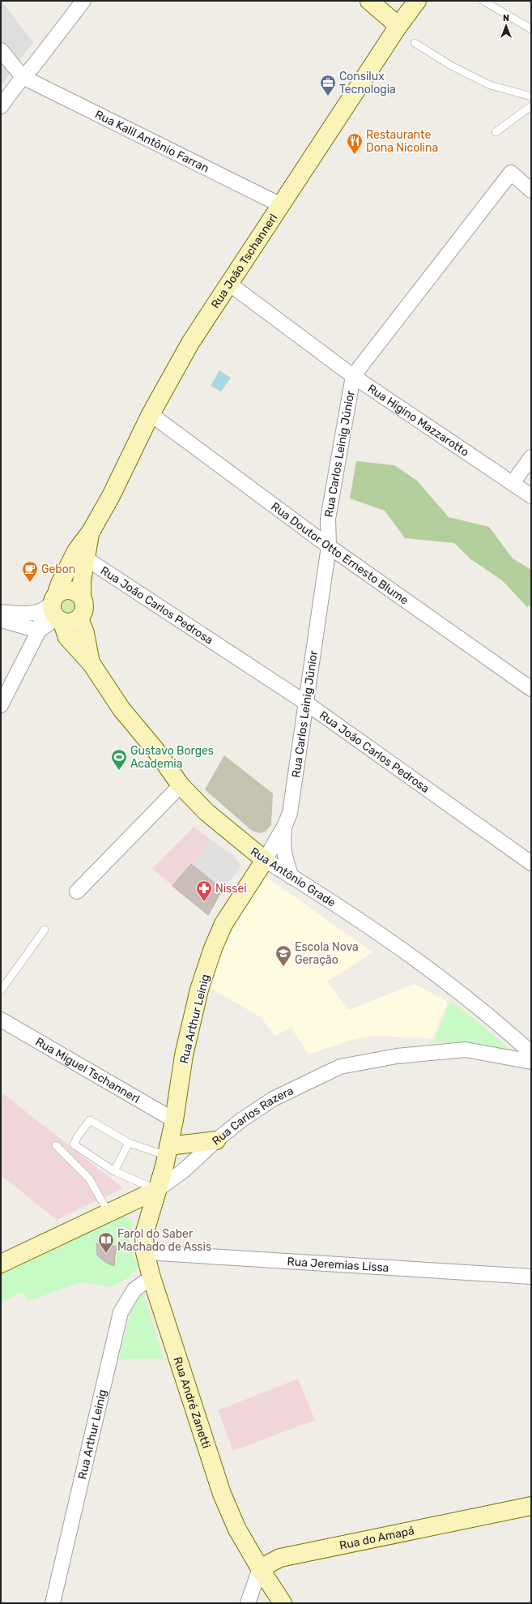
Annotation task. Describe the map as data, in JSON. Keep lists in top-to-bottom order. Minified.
{"streets":{"main road":["Rua João Tschannerl","Rua Antônio Grade","Rua Arthur Leinig","Rua Carlos Razera","Rua André Zanetti","Rua do Amapá"],"street":["Rua Kalil Antônio Farran","Rua Higino Mazzarotto","Rua Carlos Leinig Júnior","Rua Doutor Otto Ernesto Blume","Rua João Carlos Pedrosa","Rua Miguel Tschannerl","Rua Jeremias Lissa"]},"crossings":[["Rua Kalil Antônio Farran","Rua João Tschannerl"],["Rua João Tschannerl","Rua Higino Mazzarotto"],["Rua João Tschannerl","Rua Doutor Otto Ernesto Blume"],["Rua João Tschannerl","Rua João Carlos Pedrosa"],["Rua João Tschannerl","Rua Antônio Grade"],["Rua Higino Mazzarotto","Rua Carlos Leinig Júnior"],["Rua Carlos Leinig Júnior","Rua Doutor Otto Ernesto Blume"],["Rua Carlos Leinig Júnior","Rua João Carlos Pedrosa"],["Rua Carlos Leinig Júnior","Rua Antônio Grade"],["Rua Carlos Leinig Júnior","Rua Arthur Leinig"],["Rua Antônio Grade","Rua Arthur Leinig"],["Rua Arthur Leinig","Rua Miguel Tschannerl"],["Rua Arthur Leinig","Rua Carlos Razera"],["Rua Arthur Leinig","Rua André Zanetti"],["Rua Carlos Razera","Rua André Zanetti"],["Rua Jeremias Lissa","Rua André Zanetti"],["Rua André Zanetti","Rua do Amapá"]],"places":{"office":["Consilux Tecnologia"],"restaurant":["Restaurante Dona Nicolina"],"cafe":["Gebon"],"sports":["Gustavo Borges Academia"],"pharmacy":["Nissei"],"school or university":["Escola Nova Geração"],"library":["Farol do Saber Machado de Assis"]},"north":"top"}
